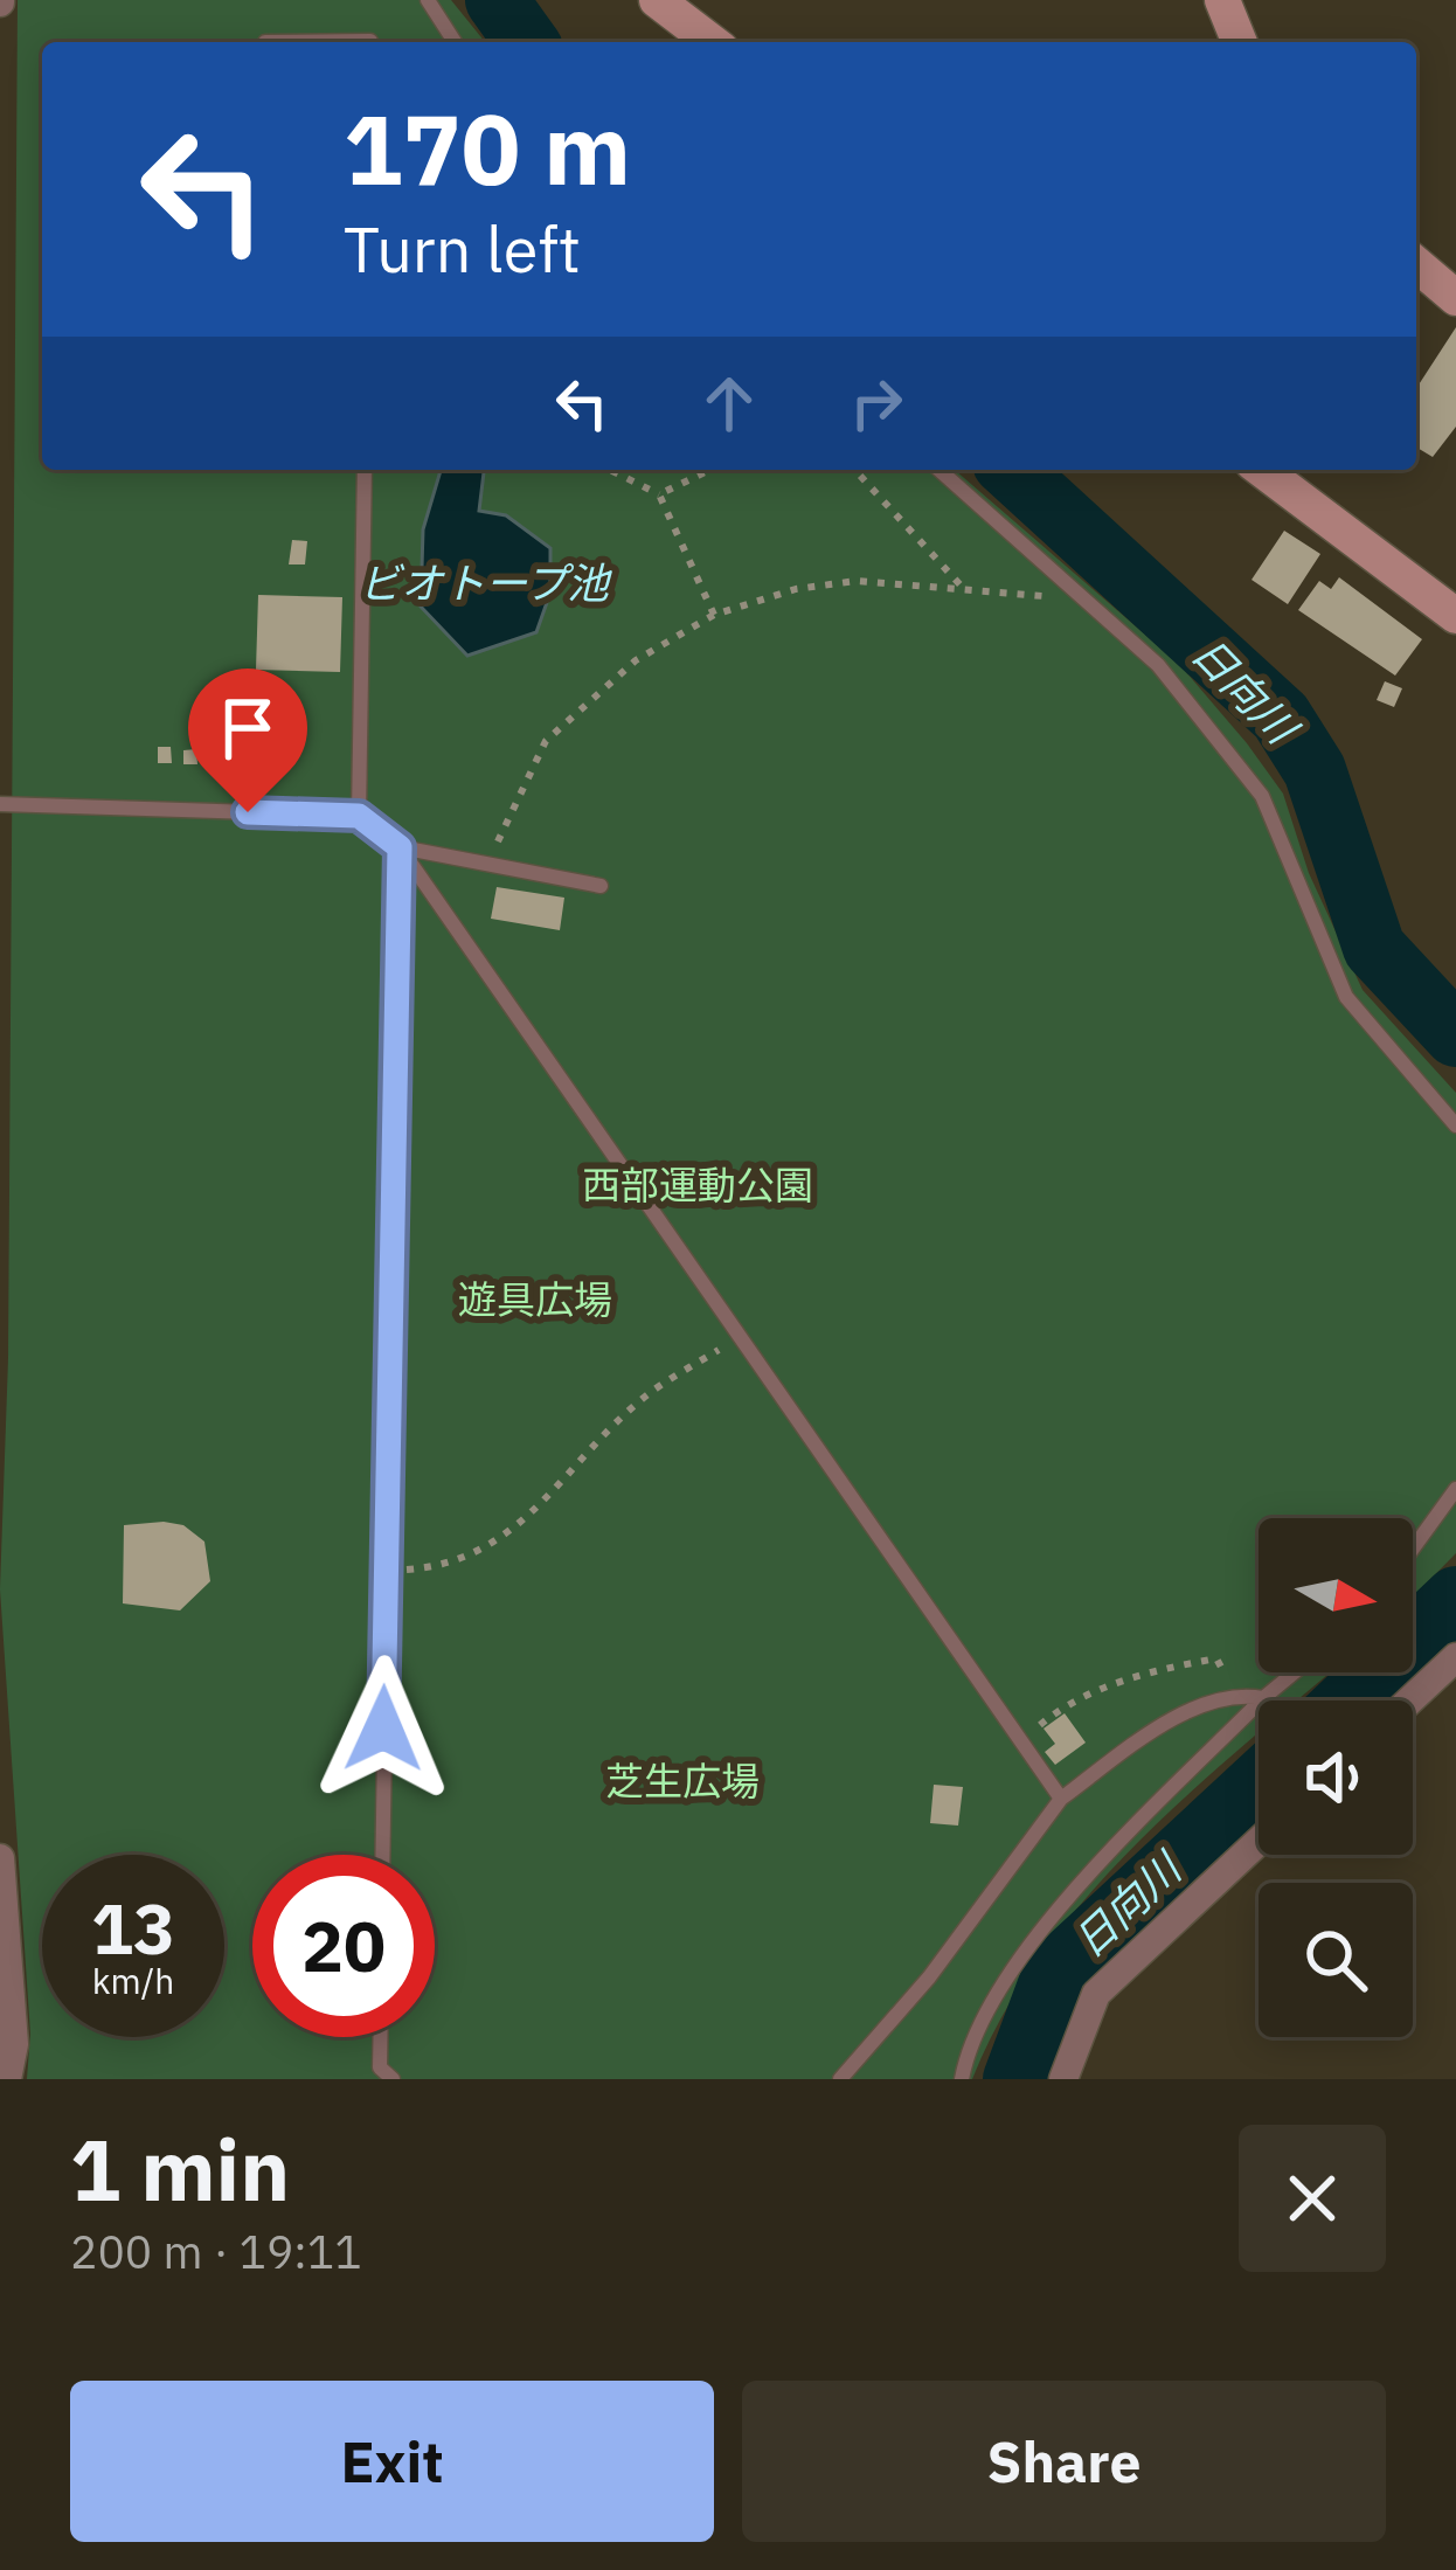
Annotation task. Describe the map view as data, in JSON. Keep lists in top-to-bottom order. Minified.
{"water":["ビオトープ池","日向川"],"parks":["西部運動公園","遊具広場","芝生広場"],"north":"right","page":{"turn":["170 m","Turn left"],"speed":"13 km/h","limit":"20","heading":["1 min","200 m · 19:11"],"buttons":["Exit","Share"]}}
